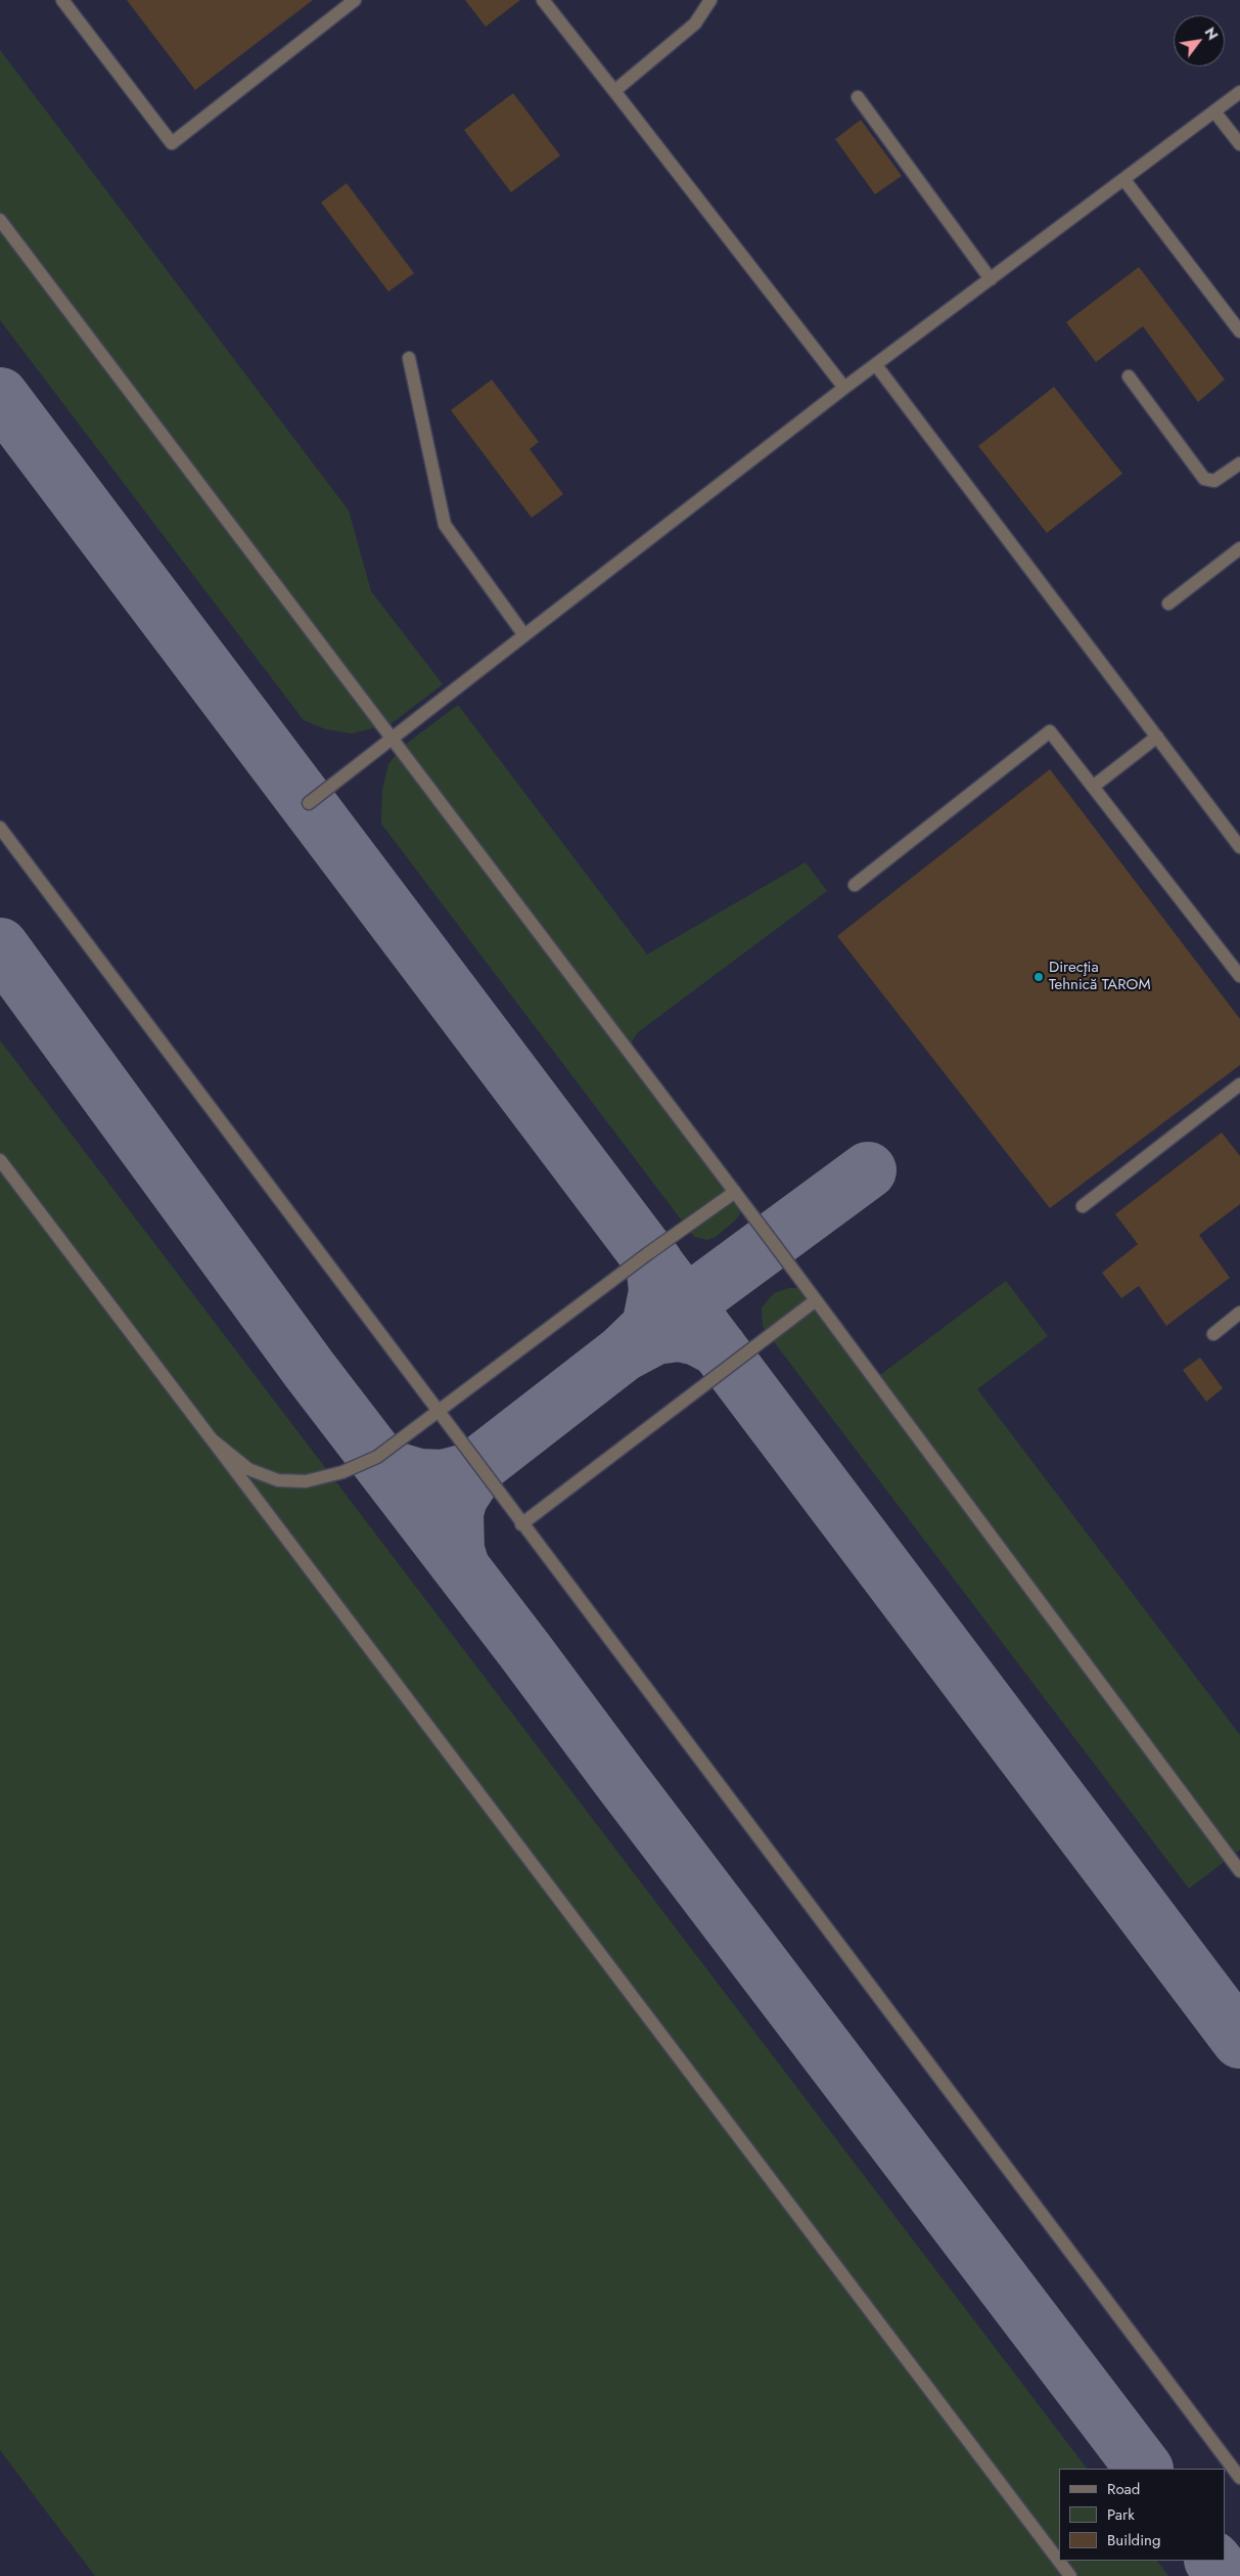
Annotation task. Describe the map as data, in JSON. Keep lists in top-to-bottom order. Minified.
{"places":["Direcţia Tehnică TAROM"],"legend":["Road","Park","Building"],"north":"top right"}
